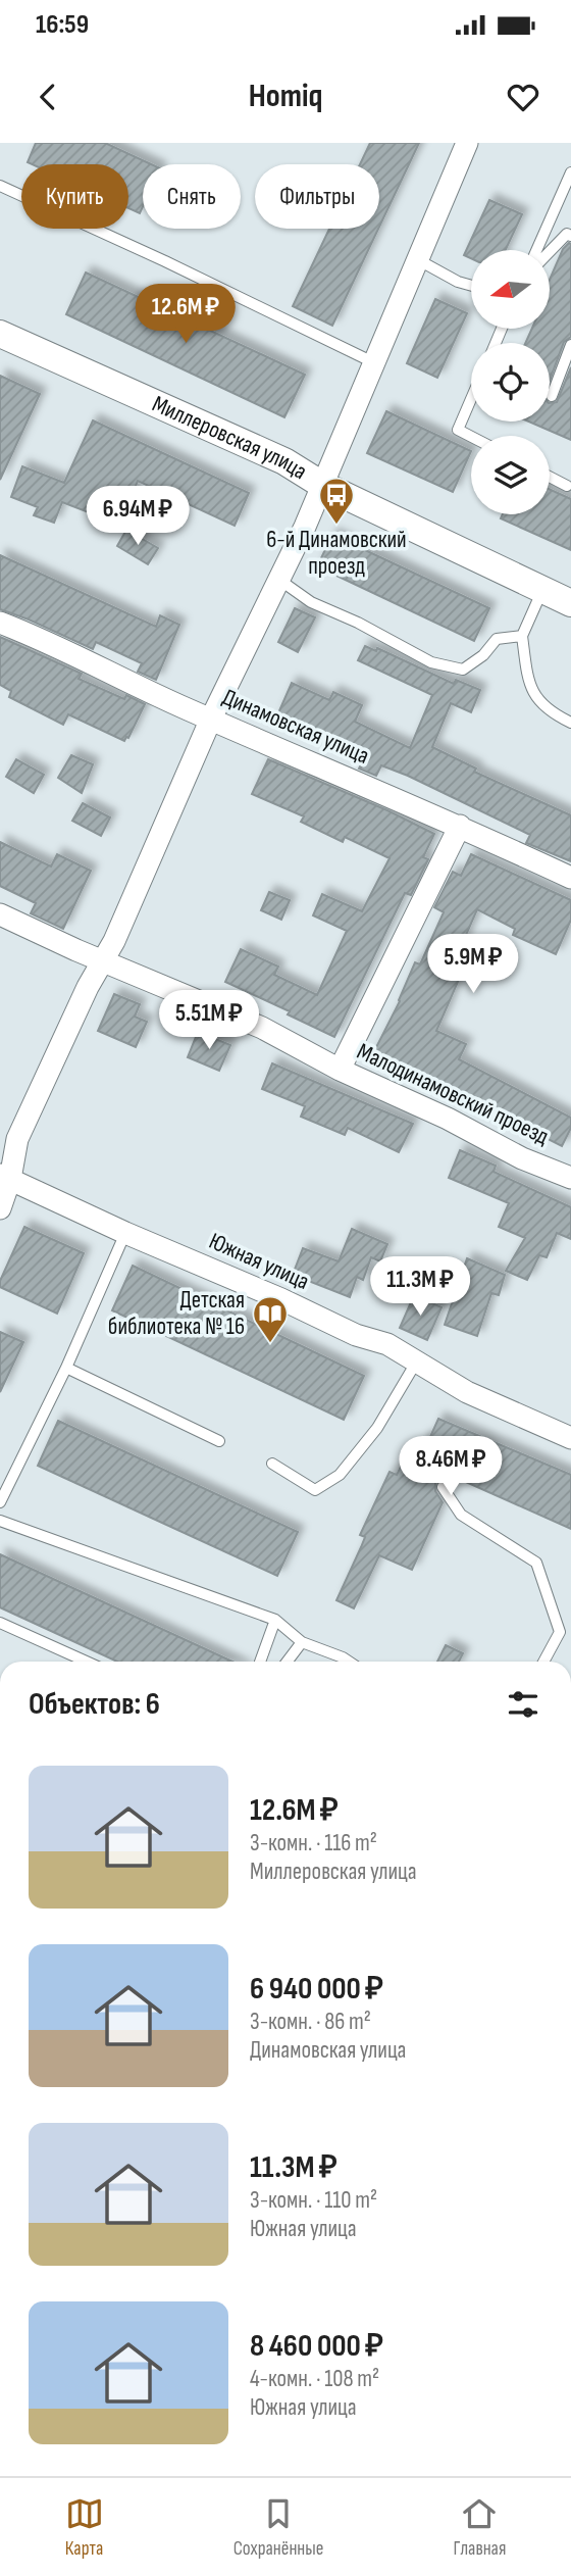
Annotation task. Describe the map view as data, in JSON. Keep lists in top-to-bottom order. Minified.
{"streets":{"street":["Миллеровская улица","Динамовская улица","Малодинамовский проезд","Южная улица"]},"places":{"bus stop":["6-й Динамовский проезд"],"library":["Детская библиотека № 16"]},"north":"left","page":{"status":"16:59","header":"Homiq","chip":["Купить","Снять","Фильтры"],"price":["12.6M ₽","6.94M ₽","5.9M ₽","5.51M ₽","11.3M ₽","8.46M ₽"],"heading":"Объектов: 6","list":[{"name":"12.6M ₽","note":"3-комн. · 116 m² · Миллеровская улица"},{"name":"6 940 000 ₽","note":"3-комн. · 86 m² · Динамовская улица"},{"name":"11.3M ₽","note":"3-комн. · 110 m² · Южная улица"},{"name":"8 460 000 ₽","note":"4-комн. · 108 m² · Южная улица"}],"tabs":["Карта","Сохранённые","Главная"]}}
